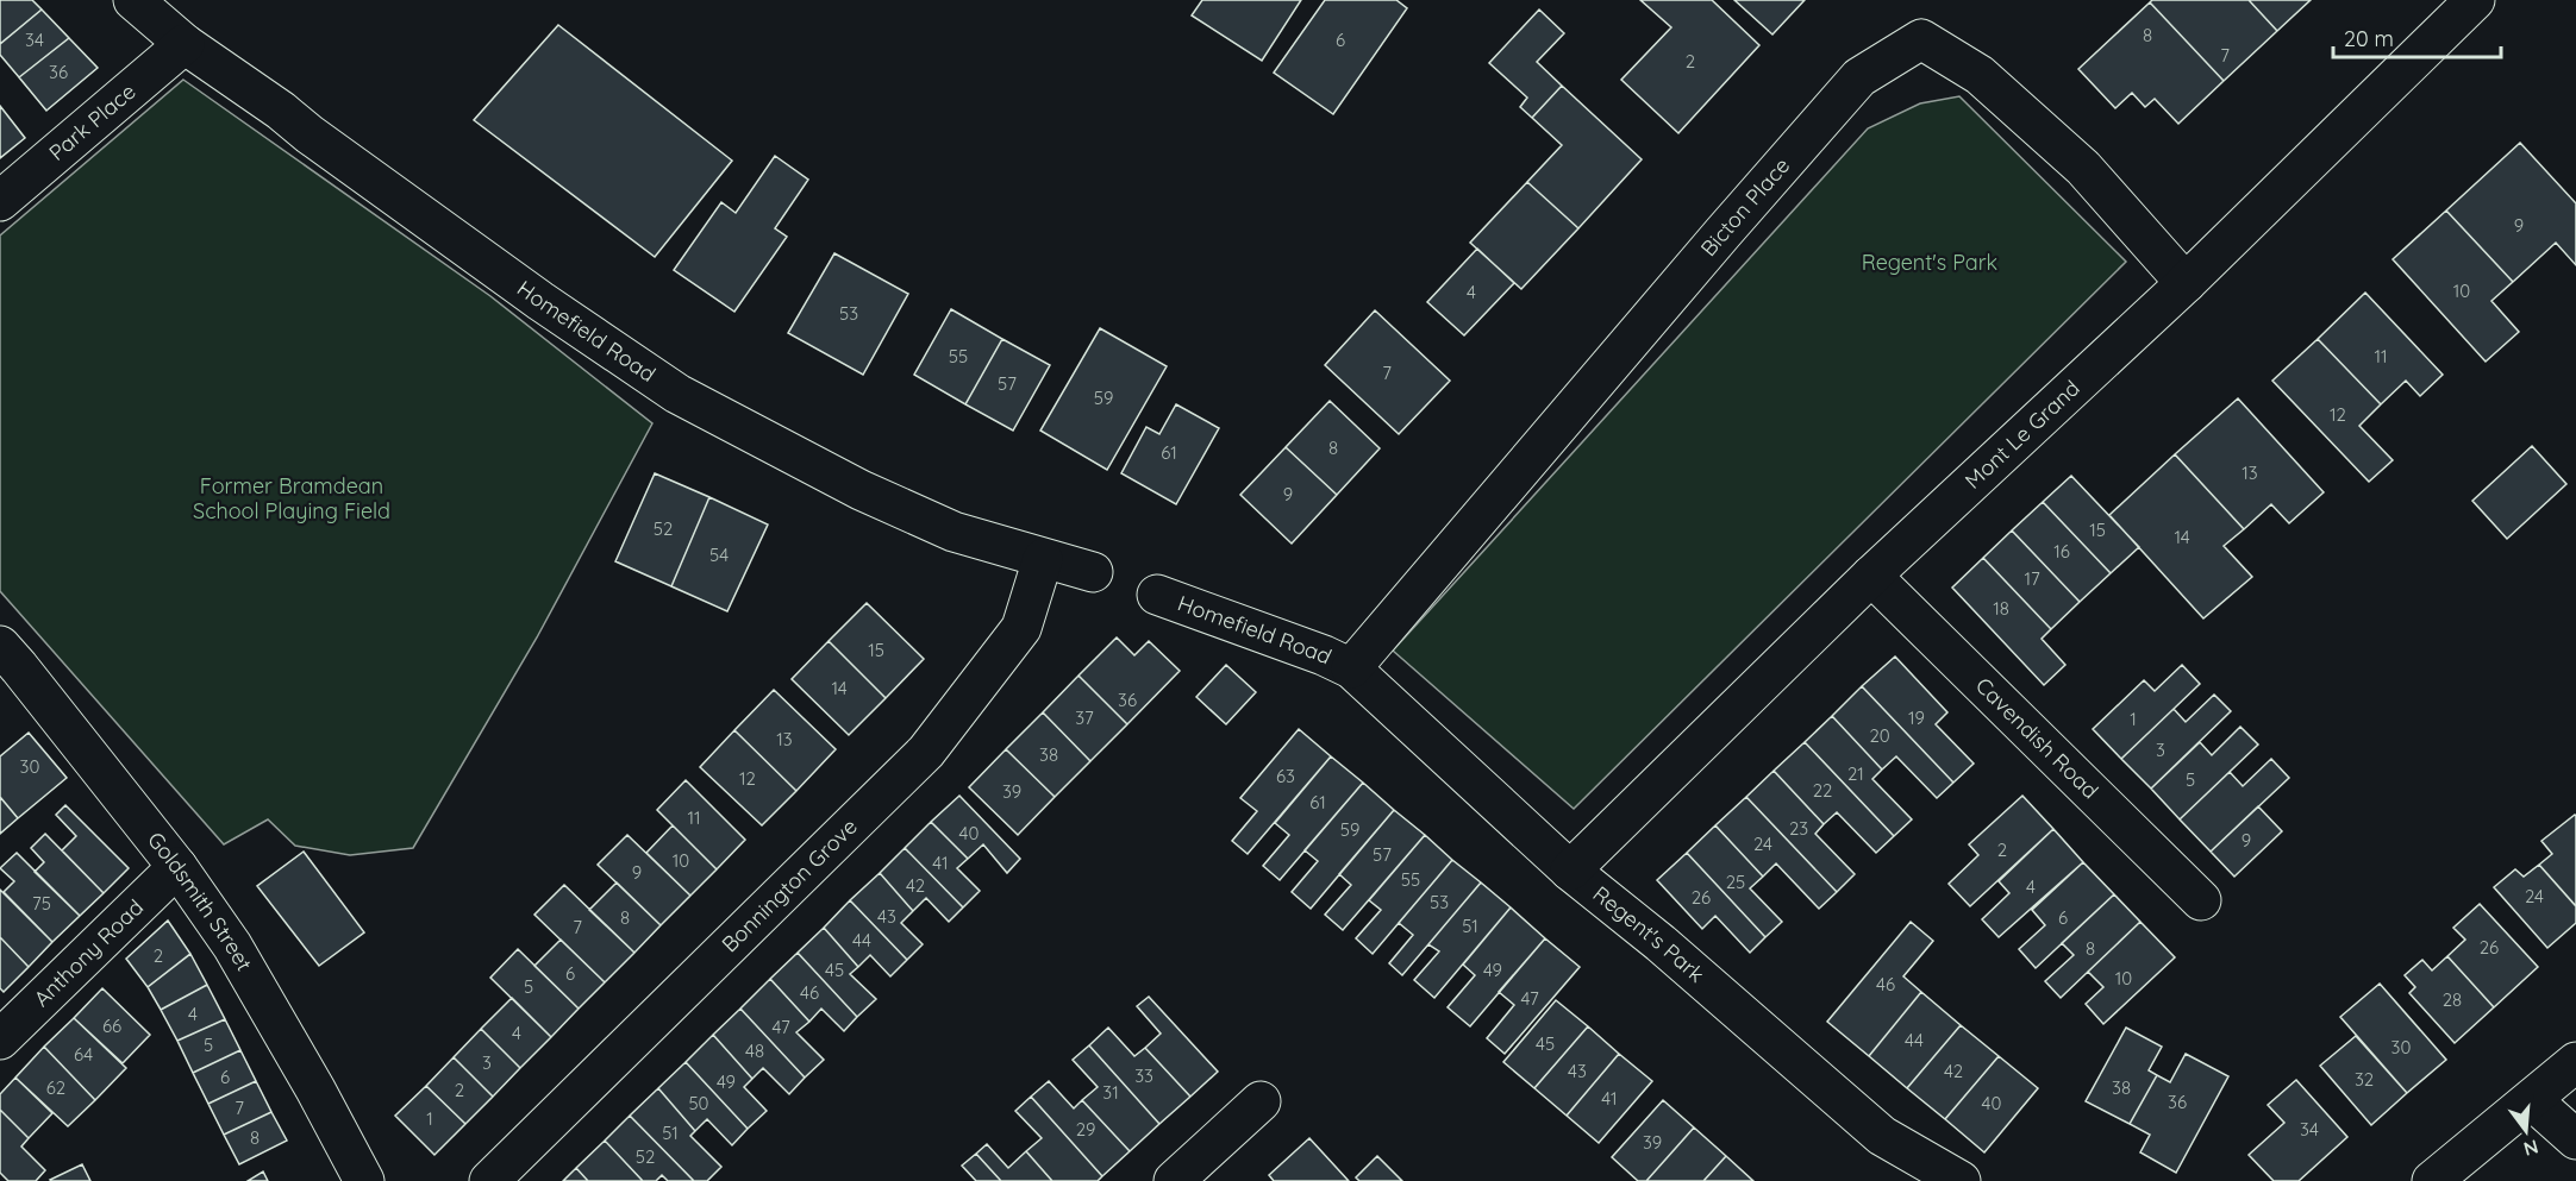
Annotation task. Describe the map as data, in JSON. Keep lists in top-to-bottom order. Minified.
{"streets":{"street":["Park Place","Bicton Place","Homefield Road","Mont Le Grand","Cavendish Road","Bonnington Grove","Goldsmith Street","Regent's Park","Anthony Road"]},"crossings":[["Park Place","Homefield Road"],["Bicton Place","Homefield Road"],["Bicton Place","Mont Le Grand"],["Bicton Place","Regent's Park"],["Homefield Road","Bonnington Grove"],["Homefield Road","Regent's Park"],["Mont Le Grand","Cavendish Road"],["Mont Le Grand","Regent's Park"],["Goldsmith Street","Anthony Road"]],"parks":["Regent's Park","Former Bramdean School Playing Field"],"house_numbers":["8","34","6","7","2","36","9","10","4","53","55","11","7","57","59","12","8","61","13","9","52","15","14","16","54","17","18","15","14","36","37","19","1","20","13","3","38","30","21","63","12","5","22","39","61","11","23","59","40","9","24","2","57","10","41","9","55","25","42","4","24","26","53","75","43","8","6","51","7","44","26","8","2","45","49","6","10","46","5","46","47","28","4","66","47","4","44","45","5","30","48","64","3","43","42","33","6","32","49","62","38","2","31","41","36","50","40","7","1","29","34","51","8","39","52"],"scale_bar":"20 m","north":"bottom"}
